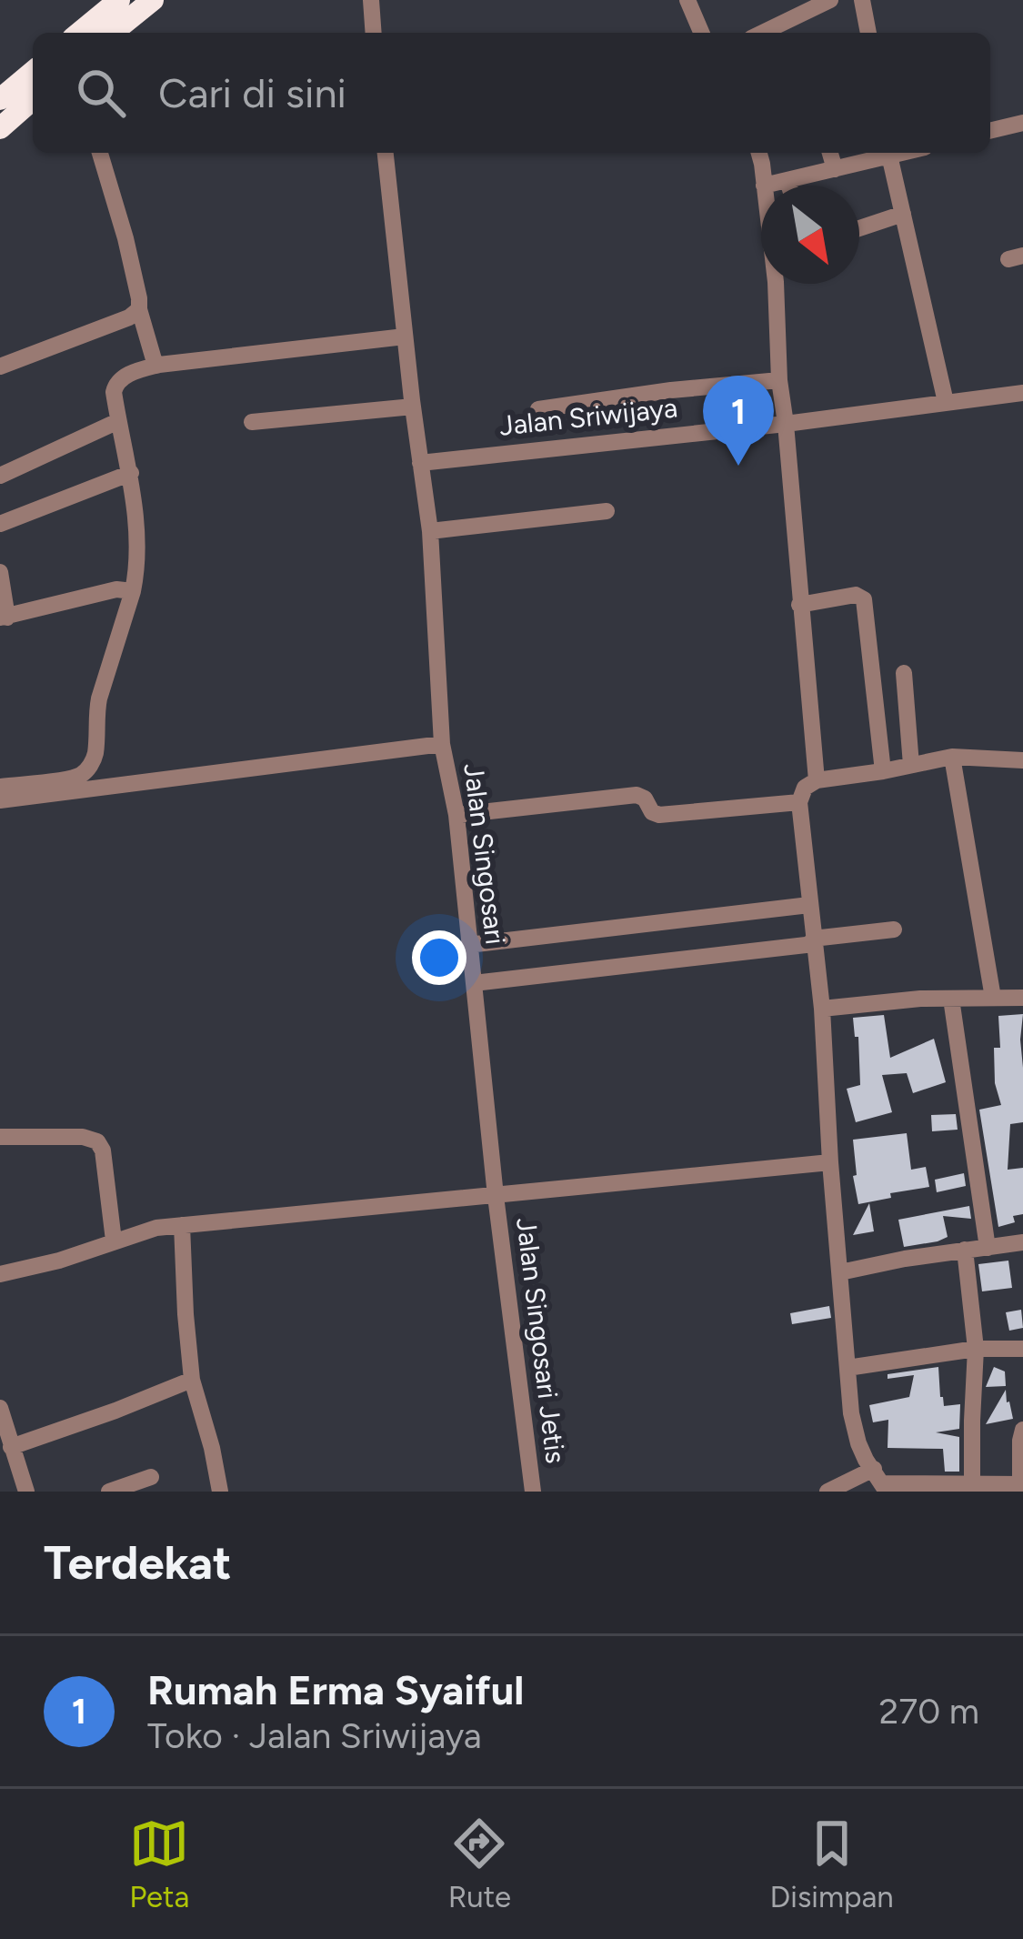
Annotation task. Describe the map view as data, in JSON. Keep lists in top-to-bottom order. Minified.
{"streets":{"street":["Jalan Sriwijaya","Jalan Singosari","Jalan Singosari Jetis"]},"crossings":[["Jalan Sriwijaya","Jalan Singosari"],["Jalan Singosari","Jalan Singosari Jetis"]],"north":"bottom right","page":{"search":"Cari di sini","pins":"1","heading":"Terdekat","list":[{"mark":"1","name":"Rumah Erma Syaiful","note":"Toko · Jalan Sriwijaya","value":"270 m"}],"nav":["Peta","Rute","Disimpan"]}}
